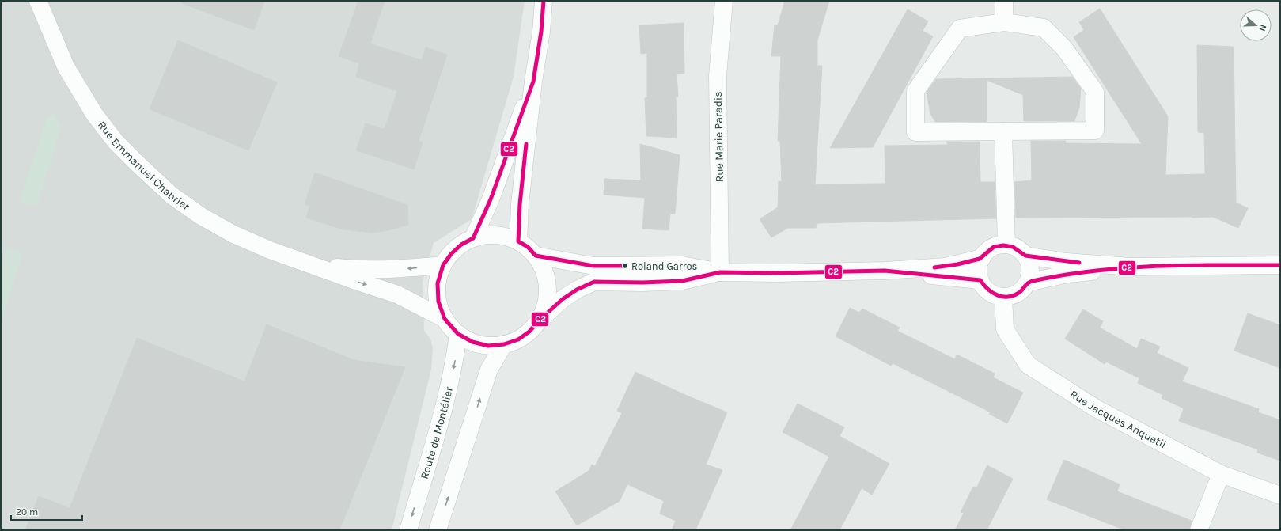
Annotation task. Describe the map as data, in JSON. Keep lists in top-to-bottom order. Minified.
{"streets":{"street":["Rue Marie Paradis","Rue Emmanuel Chabrier","Rue Jacques Anquetil","Route de Montélier"]},"crossings":[["Rue Emmanuel Chabrier","Route de Montélier"]],"places":["Roland Garros"],"lines":["transit line C2"],"scale_bar":"20 m","north":"right"}
